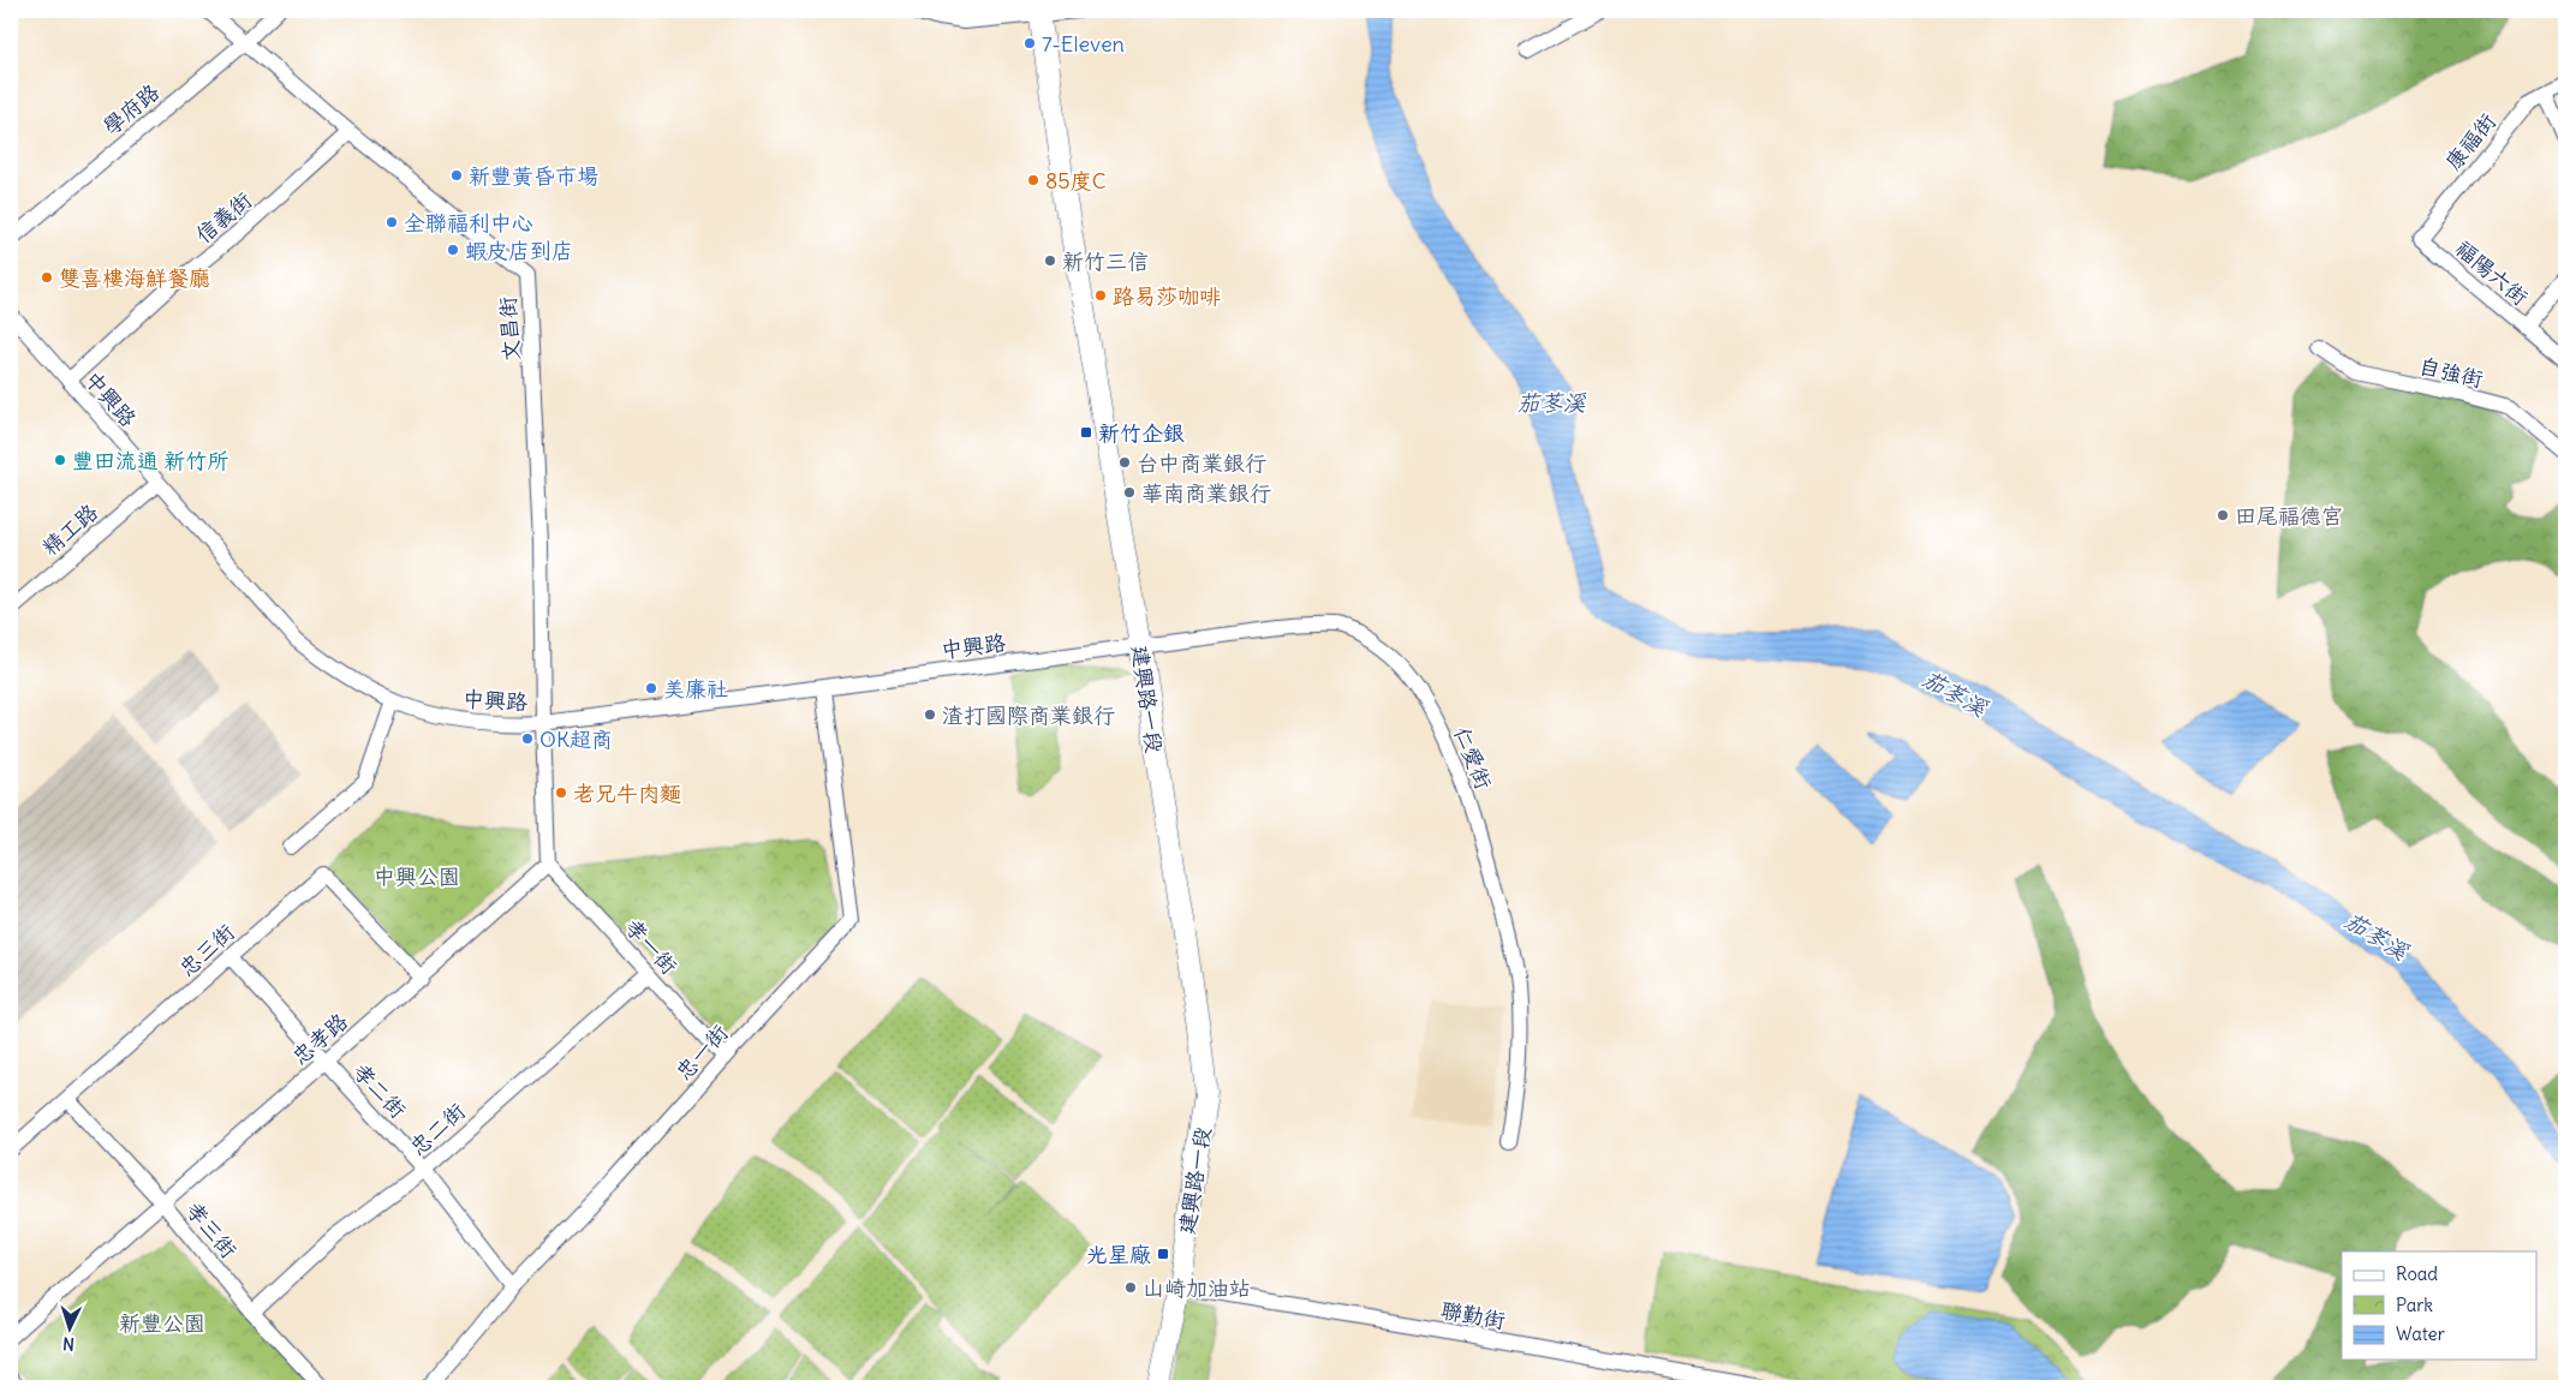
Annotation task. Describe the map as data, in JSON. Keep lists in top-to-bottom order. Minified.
{"streets":{"street":["學府路","康福街","信義街","福陽六街","文昌街","自強街","中興路","精工路","建興路一段","仁愛街","孝一街","忠三街","忠孝路","忠一街","孝二街","忠二街","孝三街","聯勤街"]},"crossings":[["學府路","文昌街"],["康福街","福陽六街"],["信義街","文昌街"],["信義街","中興路"],["文昌街","中興路"],["中興路","精工路"],["中興路","建興路一段"],["中興路","仁愛街"],["中興路","忠一街"],["建興路一段","仁愛街"],["建興路一段","聯勤街"],["孝一街","忠孝路"],["孝一街","忠一街"],["孝一街","忠二街"],["忠三街","忠孝路"],["忠三街","孝二街"],["忠三街","孝三街"],["忠孝路","孝二街"],["忠孝路","孝三街"],["忠一街","孝二街"],["孝二街","忠二街"],["忠二街","孝三街"]],"water":["茄苳溪"],"parks":["中興公園","新豐公園"],"places":{"other":["7-Eleven","新豐黃昏市場","85度C","全聯福利中心","蝦皮店到店","新竹三信","雙喜樓海鮮餐廳","路易莎咖啡","豐田流通 新竹所","台中商業銀行","華南商業銀行","田尾福德宮","美廉社","渣打國際商業銀行","OK超商","老兄牛肉麵","山崎加油站"],"transit":["新竹企銀","光星廠"]},"legend":["Road","Park","Water"],"north":"bottom"}
